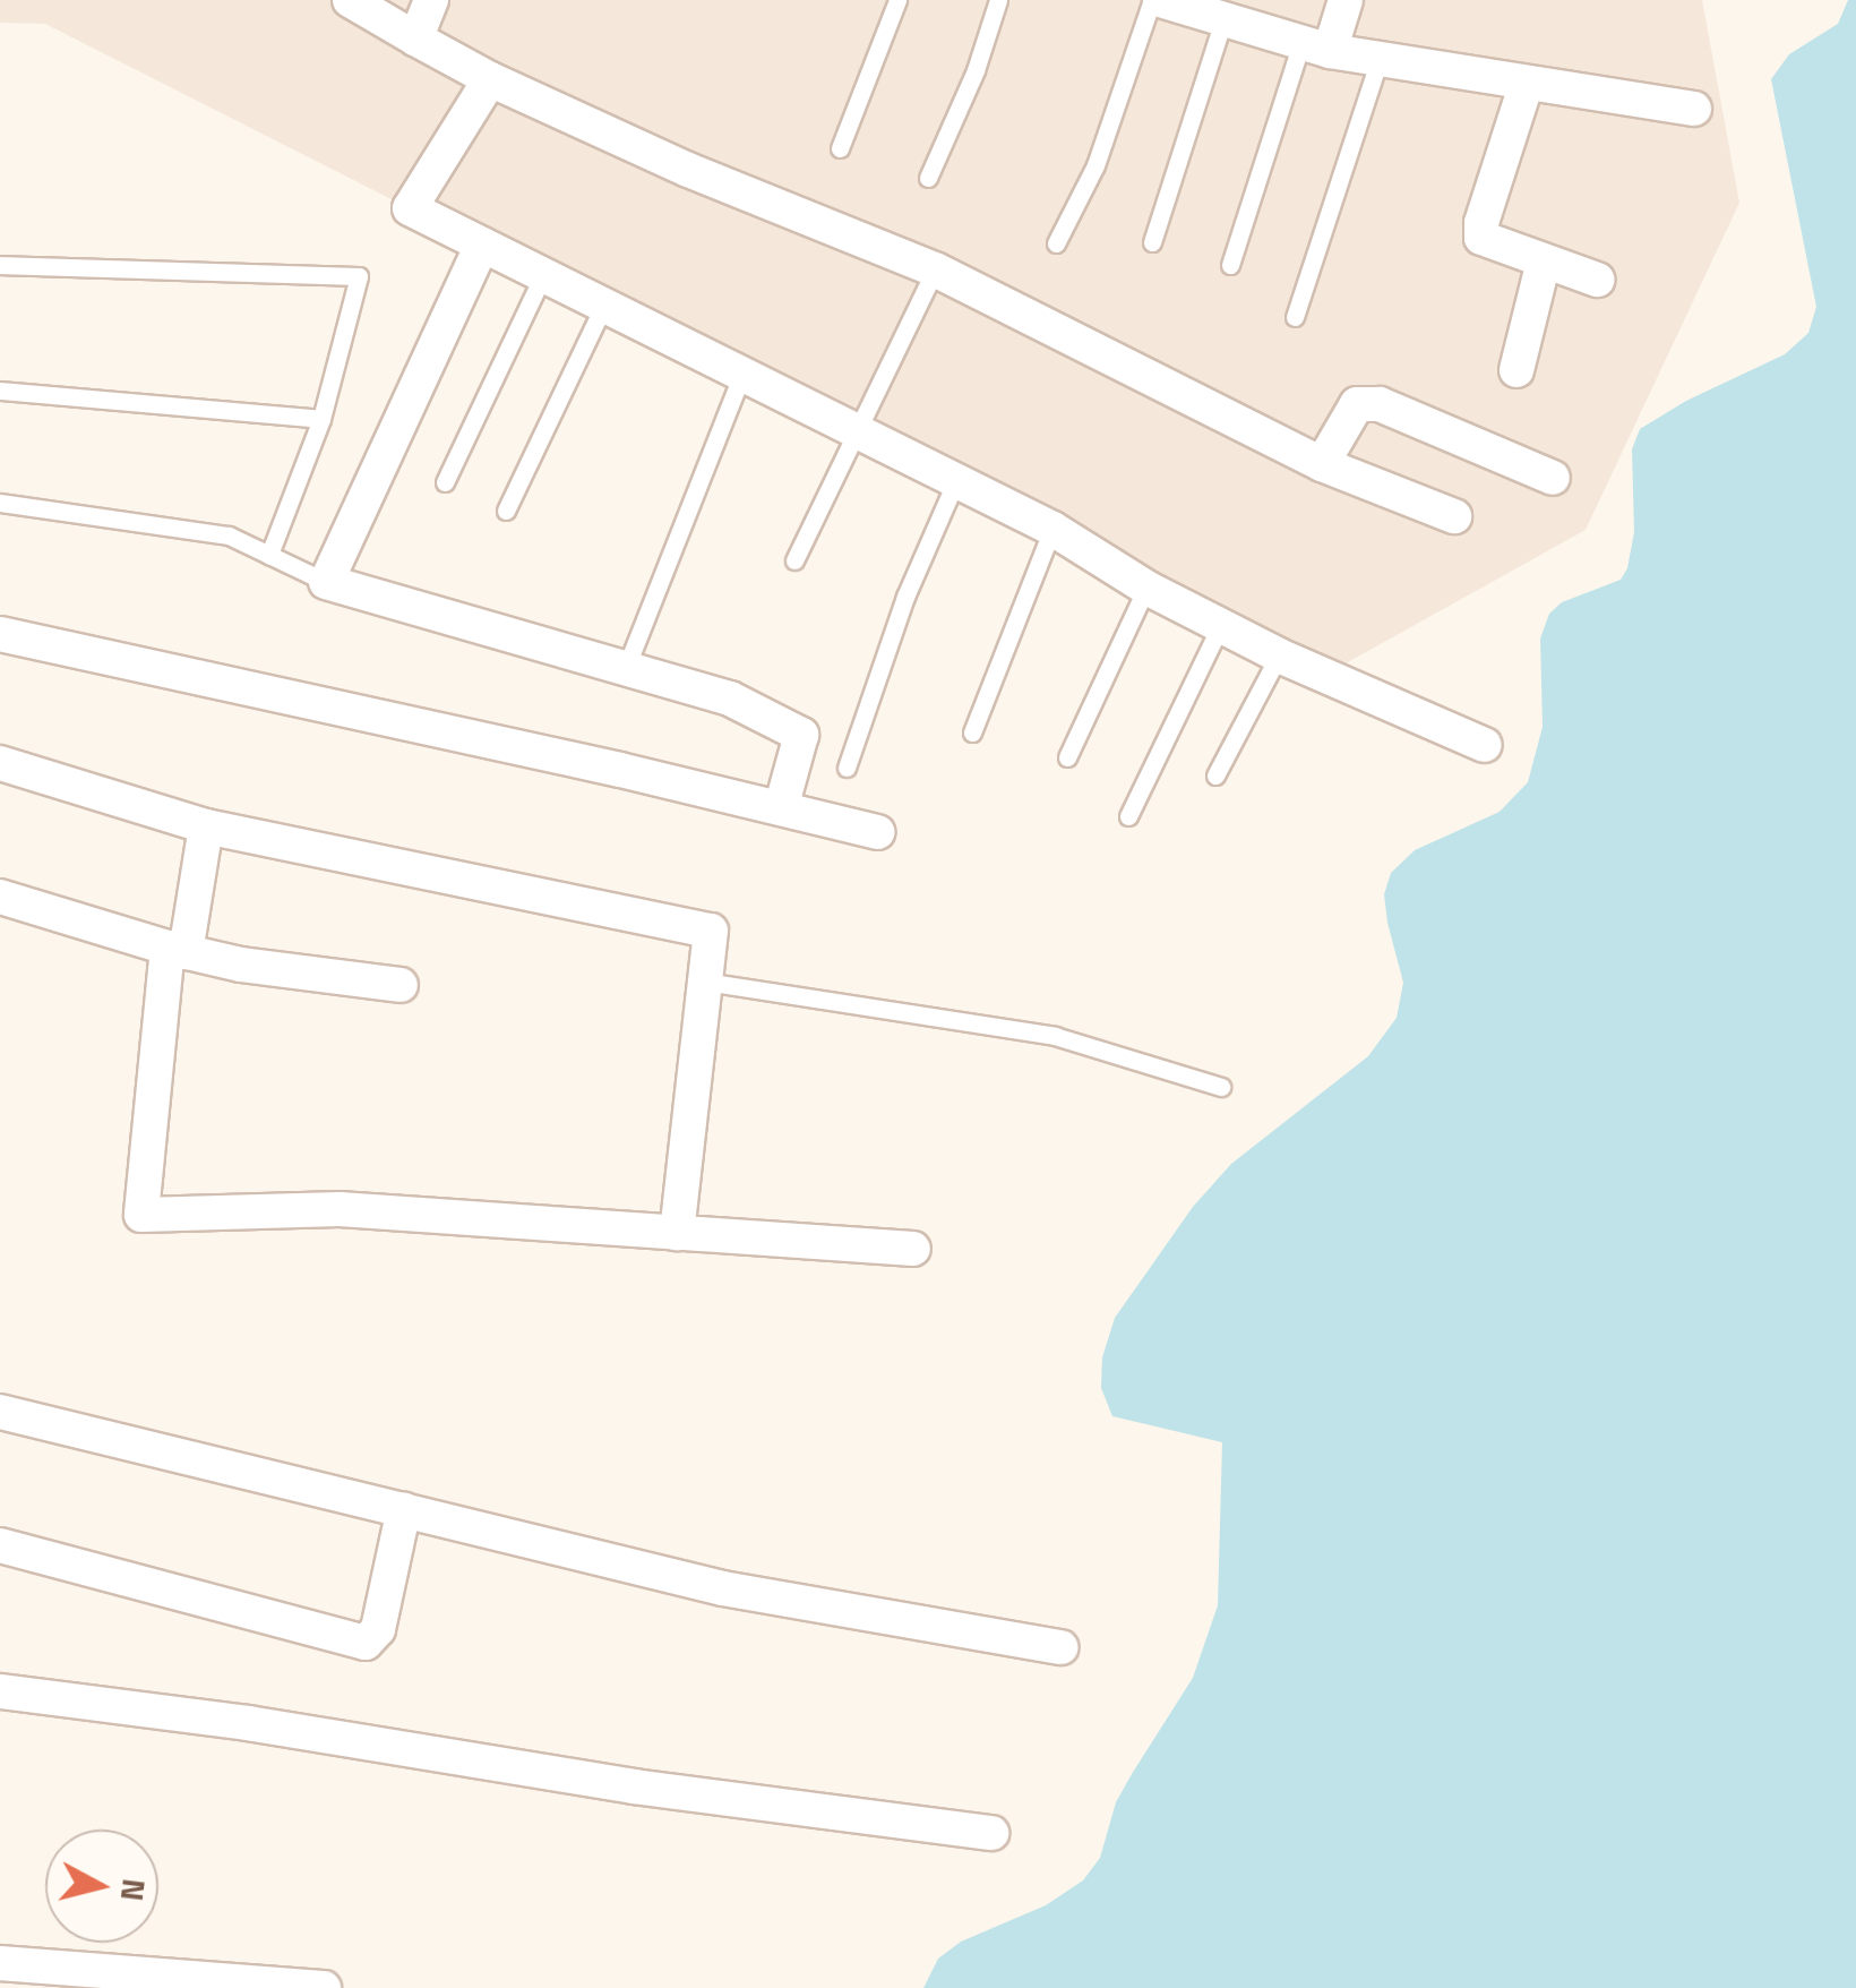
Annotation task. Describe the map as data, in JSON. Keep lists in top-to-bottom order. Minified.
{"north":"right"}
